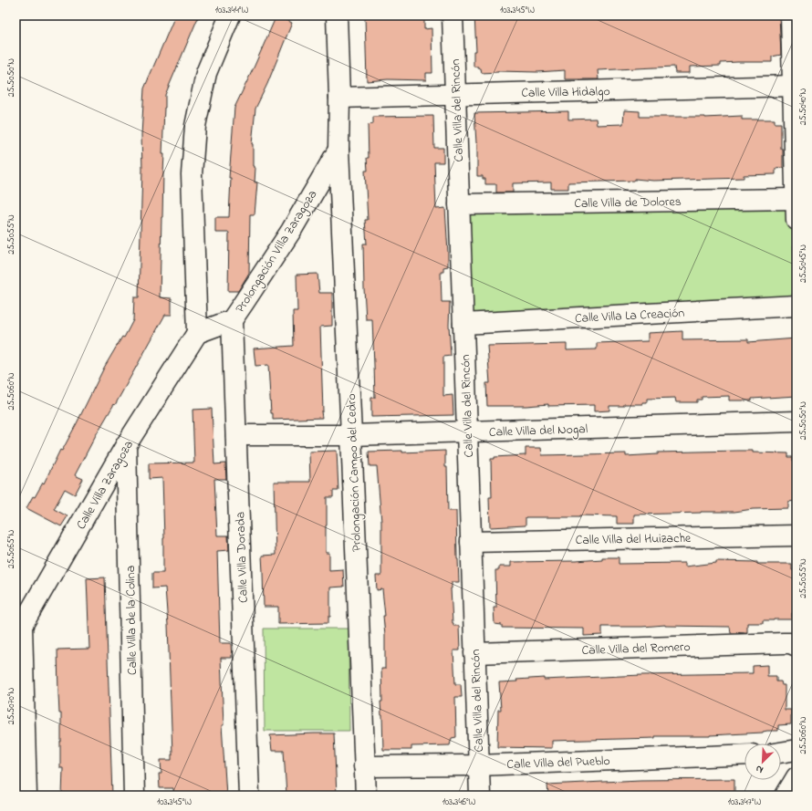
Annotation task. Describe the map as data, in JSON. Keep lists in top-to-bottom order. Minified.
{"streets":{"street":["Calle Villa Hidalgo","Calle Villa del Rincón","Calle Villa de Dolores","Prolongación Villa Zaragoza","Calle Villa La Creación","Calle Villa del Nogal","Prolongación Campo del Cedro","Calle Villa Zaragoza","Calle Villa del Huizache","Calle Villa Dorada","Calle Villa de la Colina","Calle Villa del Romero","Calle Villa del Pueblo"]},"crossings":[["Calle Villa Hidalgo","Calle Villa del Rincón"],["Calle Villa Hidalgo","Prolongación Campo del Cedro"],["Calle Villa del Rincón","Calle Villa de Dolores"],["Calle Villa del Rincón","Calle Villa La Creación"],["Calle Villa del Rincón","Calle Villa del Nogal"],["Calle Villa del Rincón","Calle Villa del Huizache"],["Calle Villa del Rincón","Calle Villa del Romero"],["Calle Villa del Rincón","Calle Villa del Pueblo"],["Prolongación Villa Zaragoza","Prolongación Campo del Cedro"],["Prolongación Villa Zaragoza","Calle Villa Zaragoza"],["Prolongación Villa Zaragoza","Calle Villa Dorada"],["Calle Villa del Nogal","Prolongación Campo del Cedro"],["Calle Villa del Nogal","Calle Villa Dorada"],["Prolongación Campo del Cedro","Calle Villa del Pueblo"],["Calle Villa Zaragoza","Calle Villa de la Colina"]],"north":"bottom left","coordinates":["103.344°W","103.345°W","25.5050°N","25.5040°N","25.5055°N","25.5045°N","25.5060°N","25.5065°N","25.5070°N","103.346°W","103.347°W"]}
